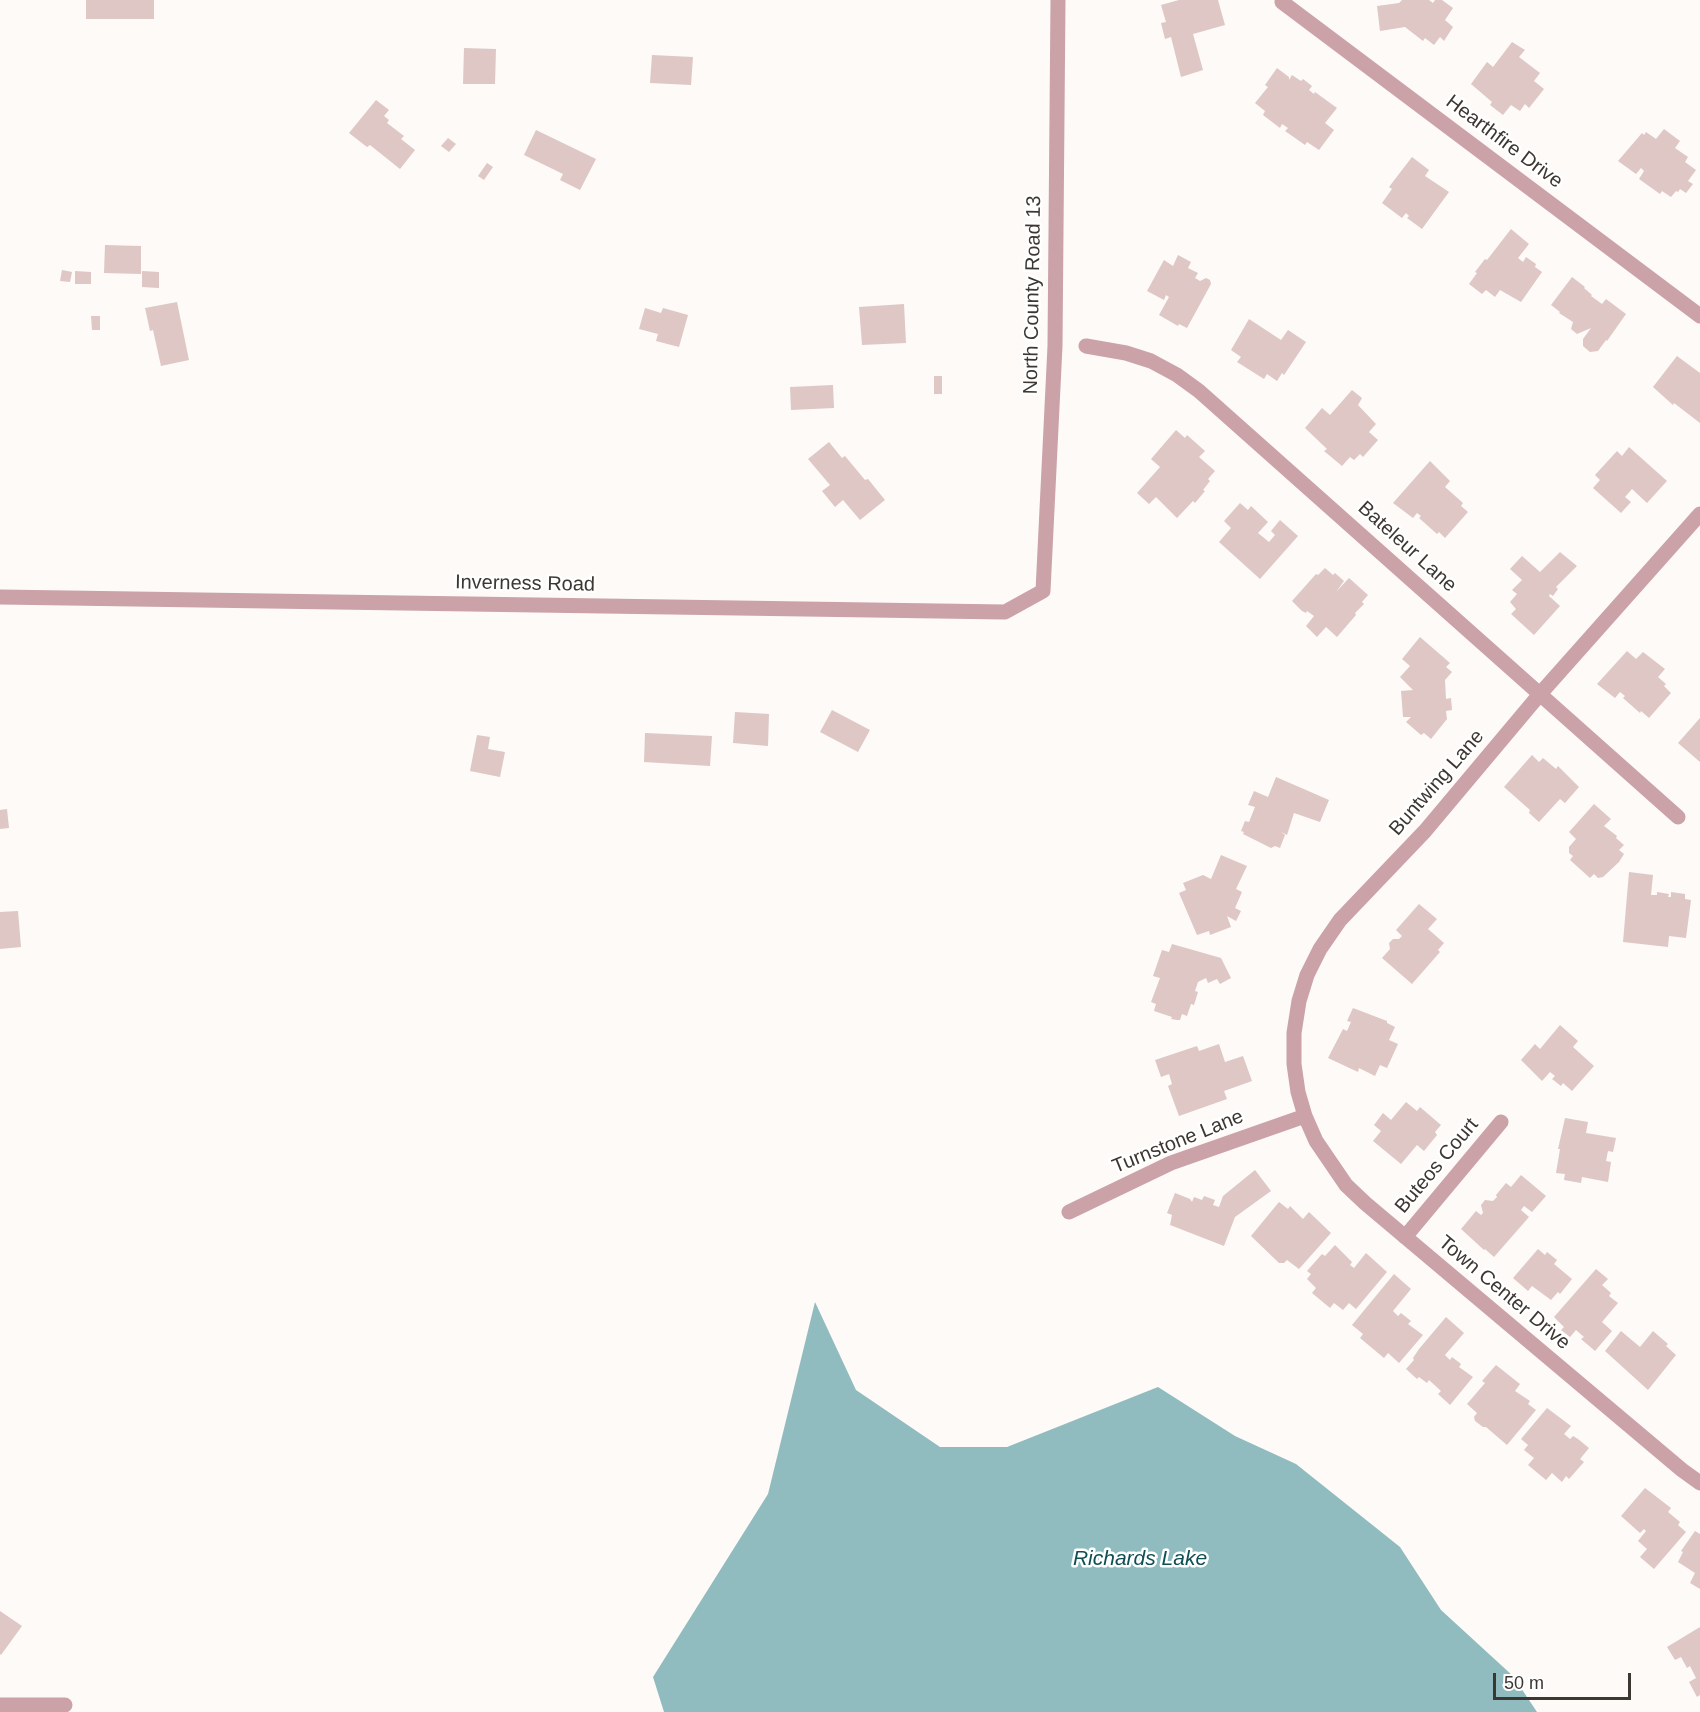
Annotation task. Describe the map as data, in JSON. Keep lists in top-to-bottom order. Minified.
{"streets":{"street":["Hearthfire Drive","North County Road 13","Bateleur Lane","Inverness Road","Buntwing Lane","Turnstone Lane","Buteos Court","Town Center Drive"]},"crossings":[["North County Road 13","Inverness Road"],["Bateleur Lane","Buntwing Lane"],["Buntwing Lane","Turnstone Lane"],["Buntwing Lane","Town Center Drive"],["Turnstone Lane","Town Center Drive"],["Buteos Court","Town Center Drive"]],"water":["Richards Lake"],"scale_bar":"50 m"}
